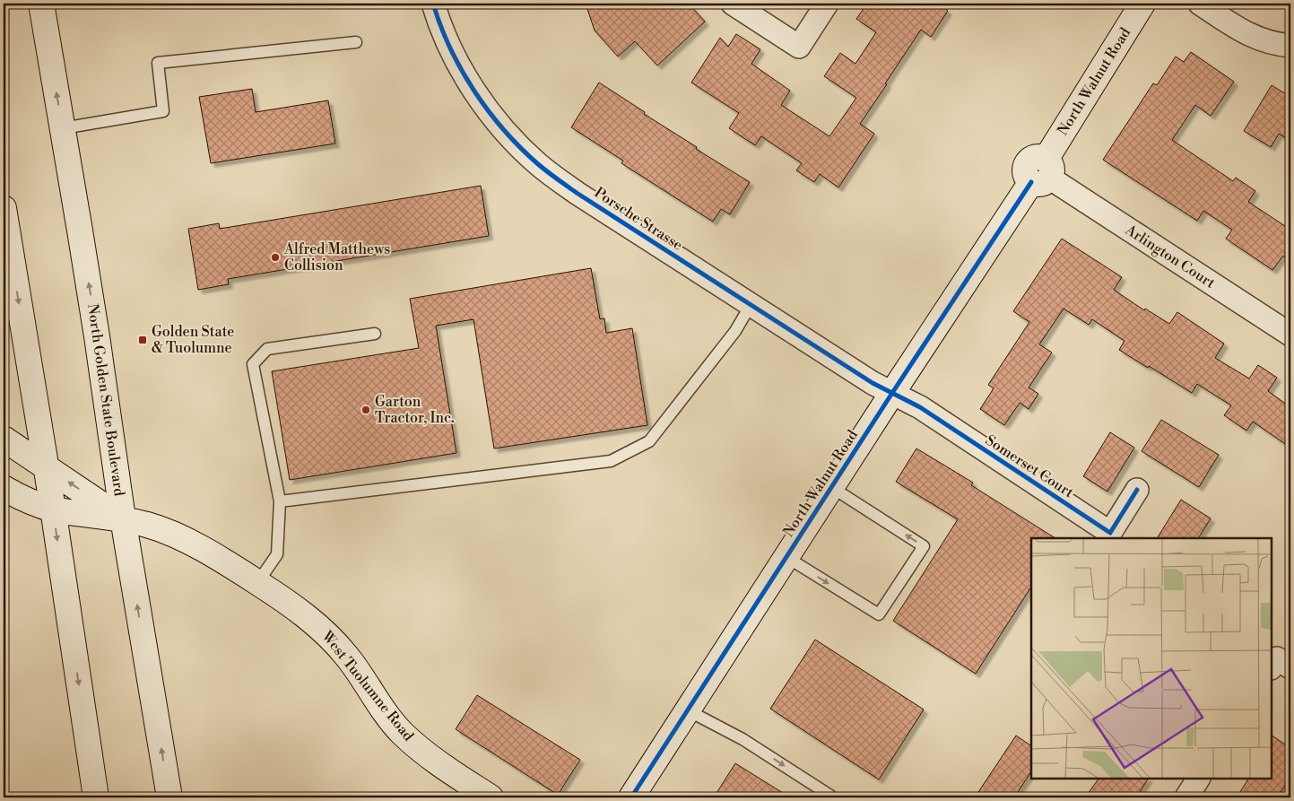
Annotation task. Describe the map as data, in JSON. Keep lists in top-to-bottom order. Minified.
{"streets":{"street":["North Walnut Road","Porsche Strasse","Arlington Court","North Golden State Boulevard","Somerset Court","West Tuolumne Road"]},"crossings":[["North Walnut Road","Porsche Strasse"],["North Walnut Road","Arlington Court"],["North Walnut Road","Somerset Court"],["Porsche Strasse","Somerset Court"],["North Golden State Boulevard","West Tuolumne Road"]],"places":{"other":["Alfred Matthews Collision","Garton Tractor, Inc."],"transit":["Golden State & Tuolumne"]}}
